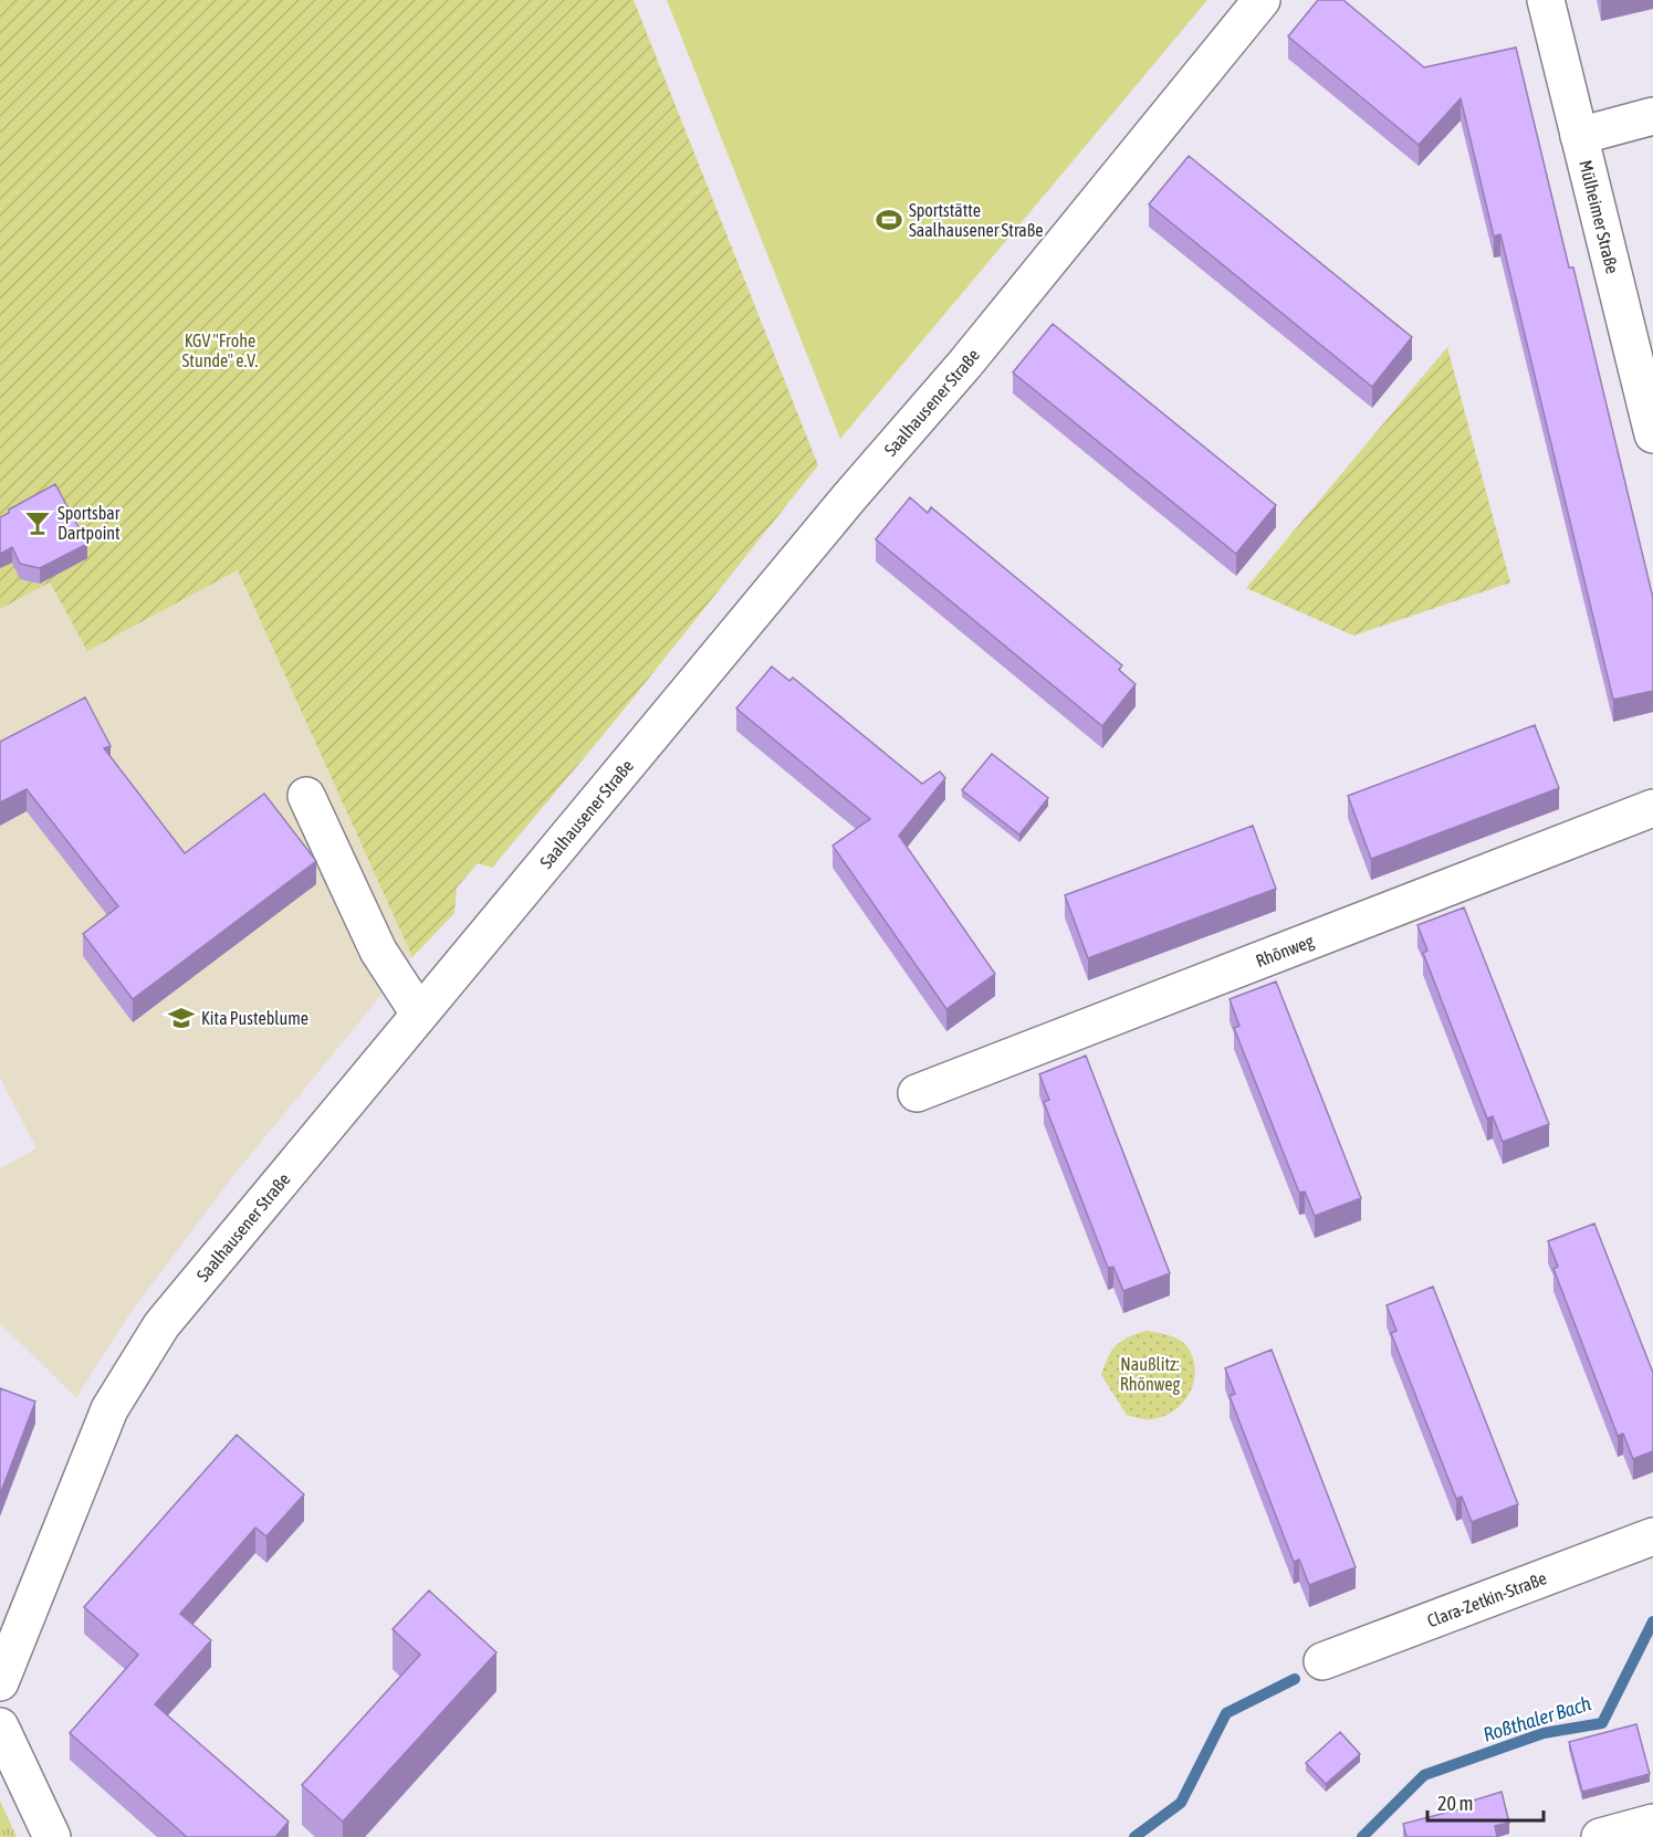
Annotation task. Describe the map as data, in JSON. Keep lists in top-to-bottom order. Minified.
{"streets":{"street":["Mülheimer Straße","Saalhausener Straße","Rhönweg","Clara-Zetkin-Straße"]},"water":["Roßthaler Bach"],"parks":["KGV \"Frohe Stunde\" e.V.","Naußlitz: Rhönweg"],"places":{"sports":["Sportstätte Saalhausener Straße"],"bar":["Sportsbar Dartpoint"],"school or university":["Kita Pusteblume"]},"scale_bar":"20 m"}
